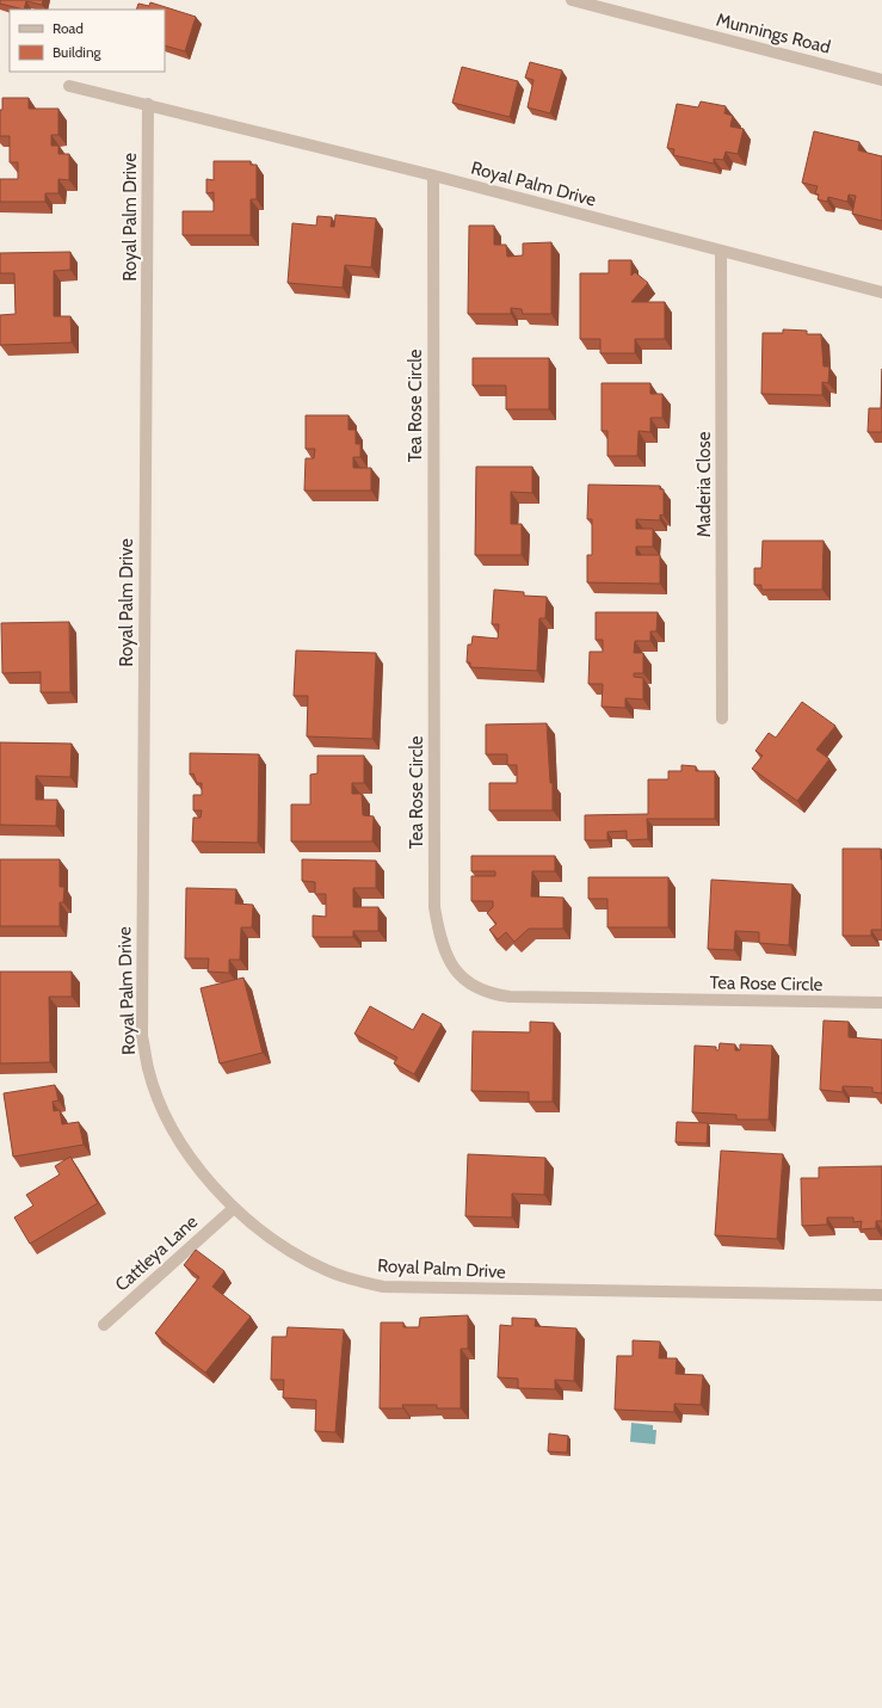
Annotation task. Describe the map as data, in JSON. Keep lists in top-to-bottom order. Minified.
{"streets":{"street":["Munnings Road","Royal Palm Drive","Tea Rose Circle","Maderia Close","Cattleya Lane"]},"crossings":[["Royal Palm Drive","Tea Rose Circle"],["Royal Palm Drive","Maderia Close"],["Royal Palm Drive","Cattleya Lane"]],"legend":["Road","Building"]}
